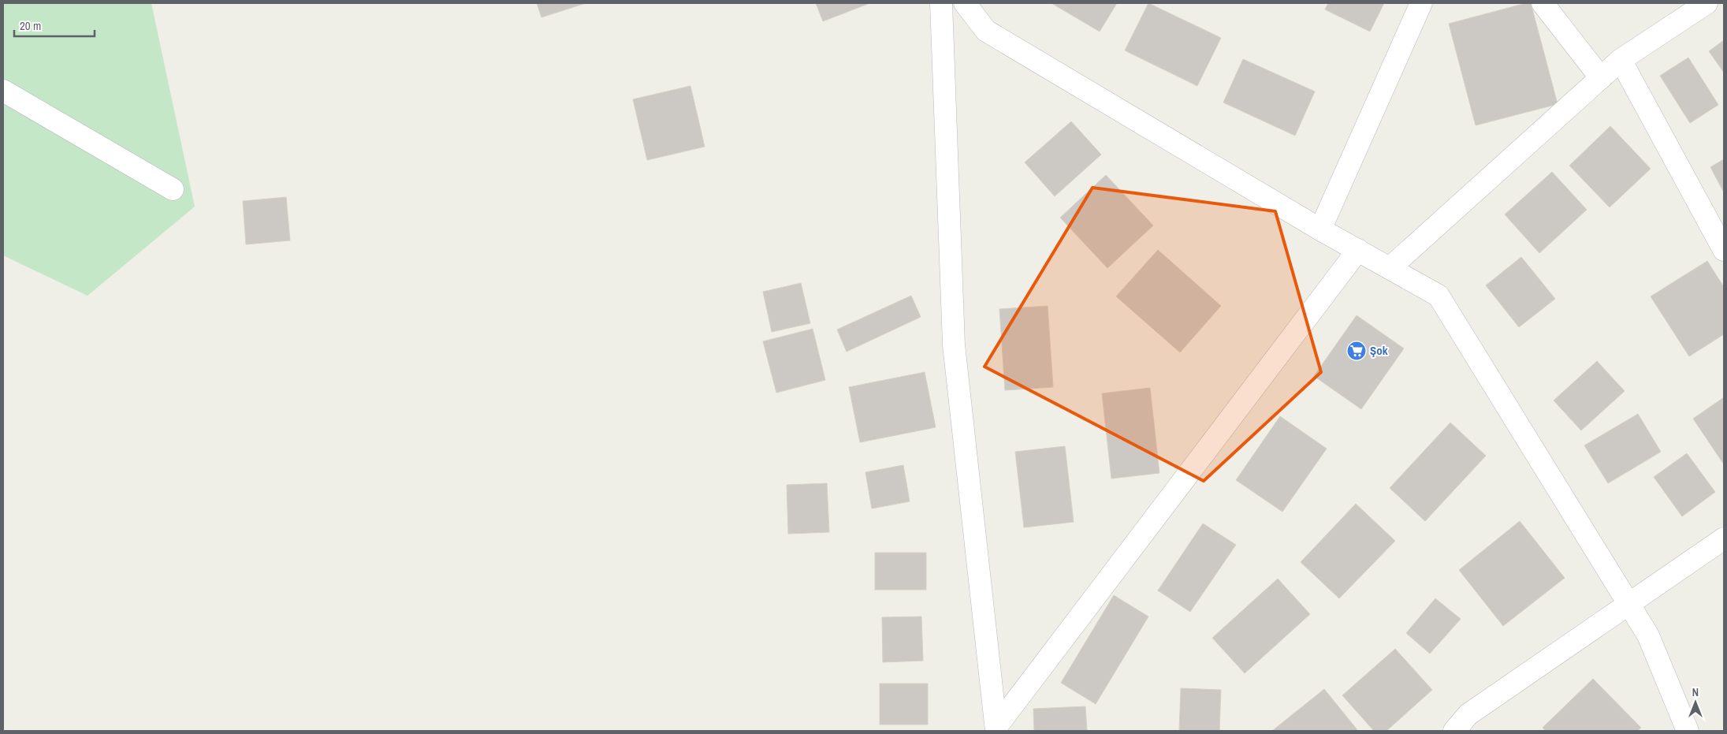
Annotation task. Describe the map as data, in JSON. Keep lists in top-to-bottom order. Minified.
{"places":{"supermarket":["Şok"]},"scale_bar":"20 m","north":"top"}
